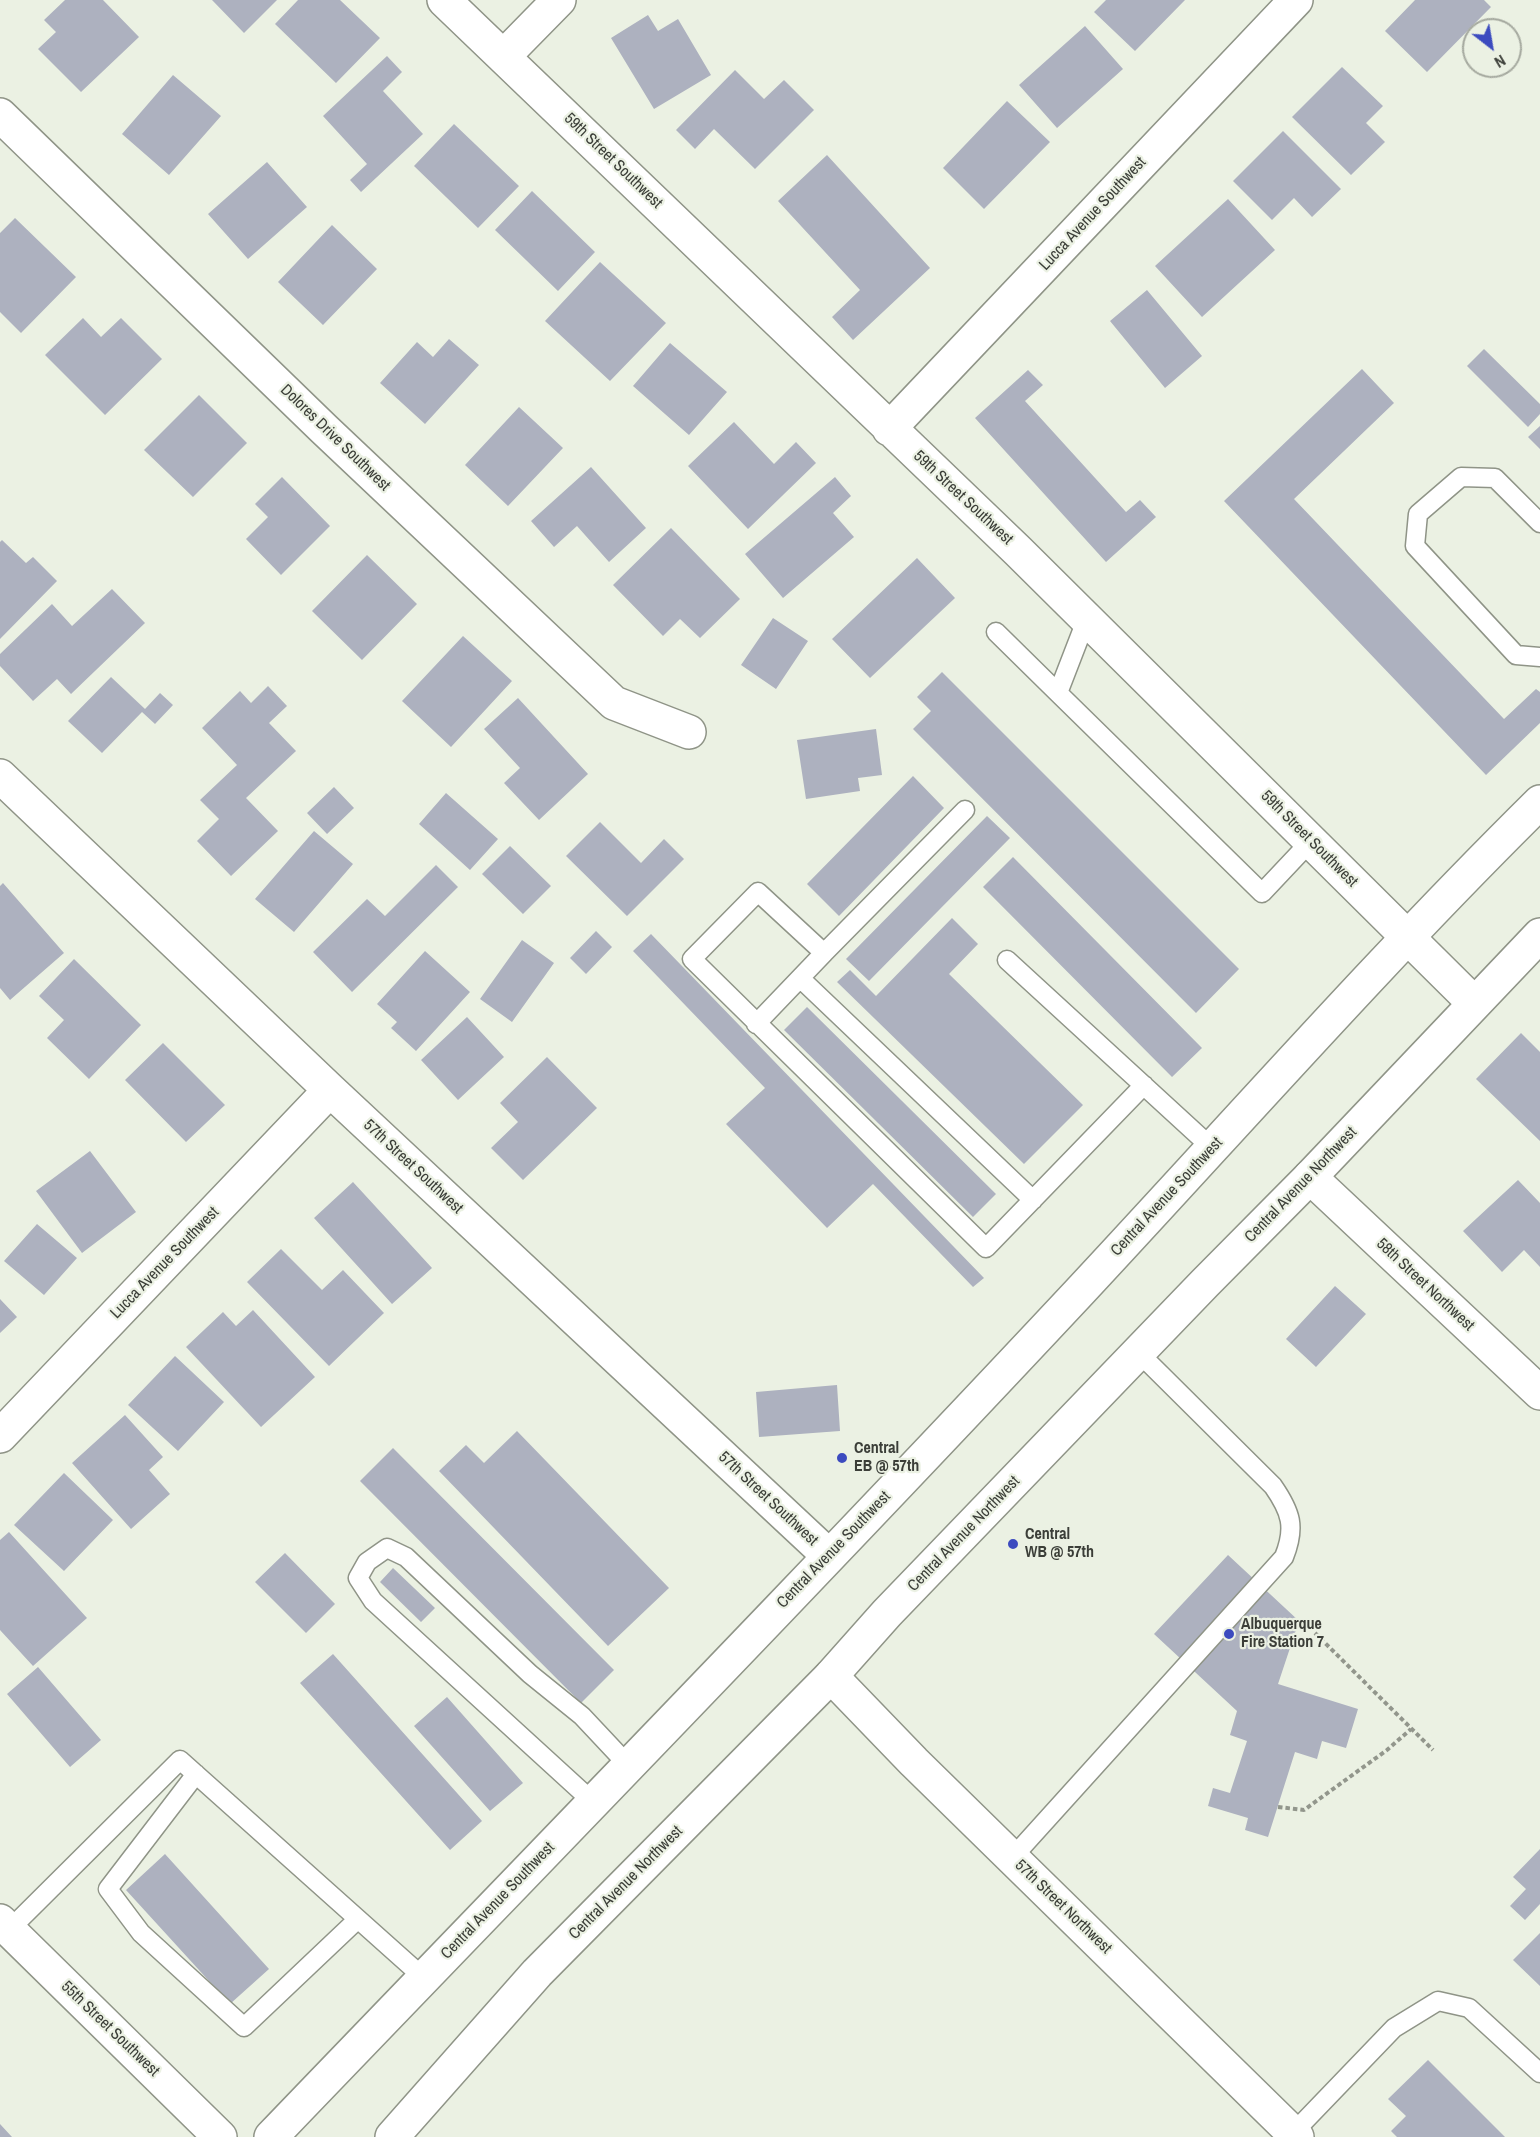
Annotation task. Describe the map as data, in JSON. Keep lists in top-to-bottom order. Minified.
{"streets":{"street":["59th Street Southwest","Lucca Avenue Southwest","Dolores Drive Southwest","57th Street Southwest","Central Avenue Northwest","Central Avenue Southwest","58th Street Northwest","57th Street Northwest","55th Street Southwest"]},"crossings":[["59th Street Southwest","Lucca Avenue Southwest"],["59th Street Southwest","Central Avenue Northwest"],["59th Street Southwest","Central Avenue Southwest"],["Lucca Avenue Southwest","57th Street Southwest"],["57th Street Southwest","Central Avenue Southwest"],["Central Avenue Northwest","58th Street Northwest"],["Central Avenue Northwest","57th Street Northwest"]],"places":["Central EB @ 57th","Central WB @ 57th","Albuquerque Fire Station 7"],"north":"bottom right"}
